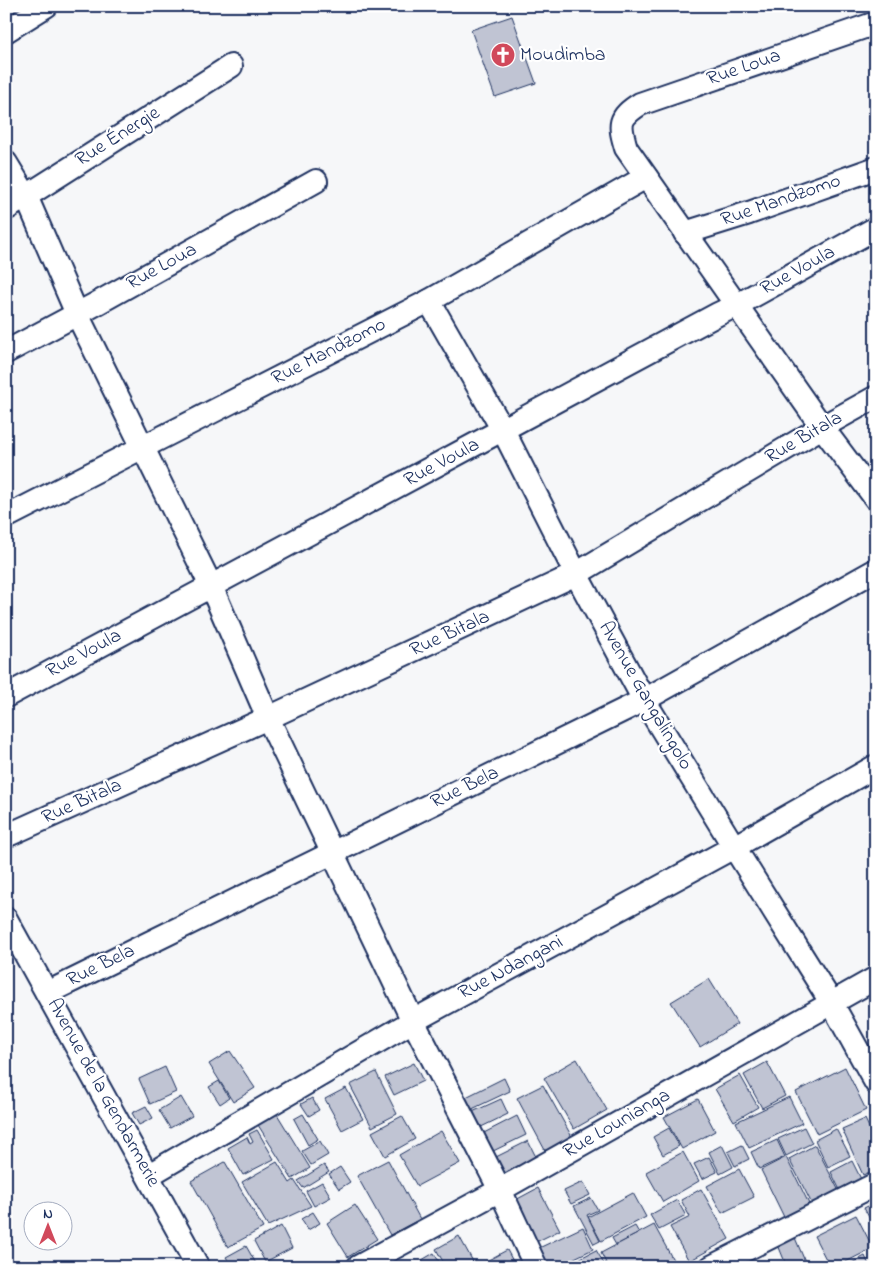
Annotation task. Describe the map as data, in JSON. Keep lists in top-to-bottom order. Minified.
{"streets":{"street":["Rue Loua","Rue Énergie","Rue Mandzomo","Rue Voula","Rue Bitala","Avenue Gangalingolo","Rue Bela","Rue Ndangani","Avenue de la Gendarmerie","Rue Lounianga"]},"crossings":[["Rue Loua","Rue Mandzomo"],["Rue Mandzomo","Avenue Gangalingolo"],["Rue Voula","Avenue Gangalingolo"],["Rue Bitala","Avenue Gangalingolo"],["Avenue Gangalingolo","Rue Bela"],["Avenue Gangalingolo","Rue Ndangani"],["Avenue Gangalingolo","Rue Lounianga"],["Rue Bela","Avenue de la Gendarmerie"],["Rue Ndangani","Avenue de la Gendarmerie"]],"places":{"church":["Moudimba"]},"north":"top"}
